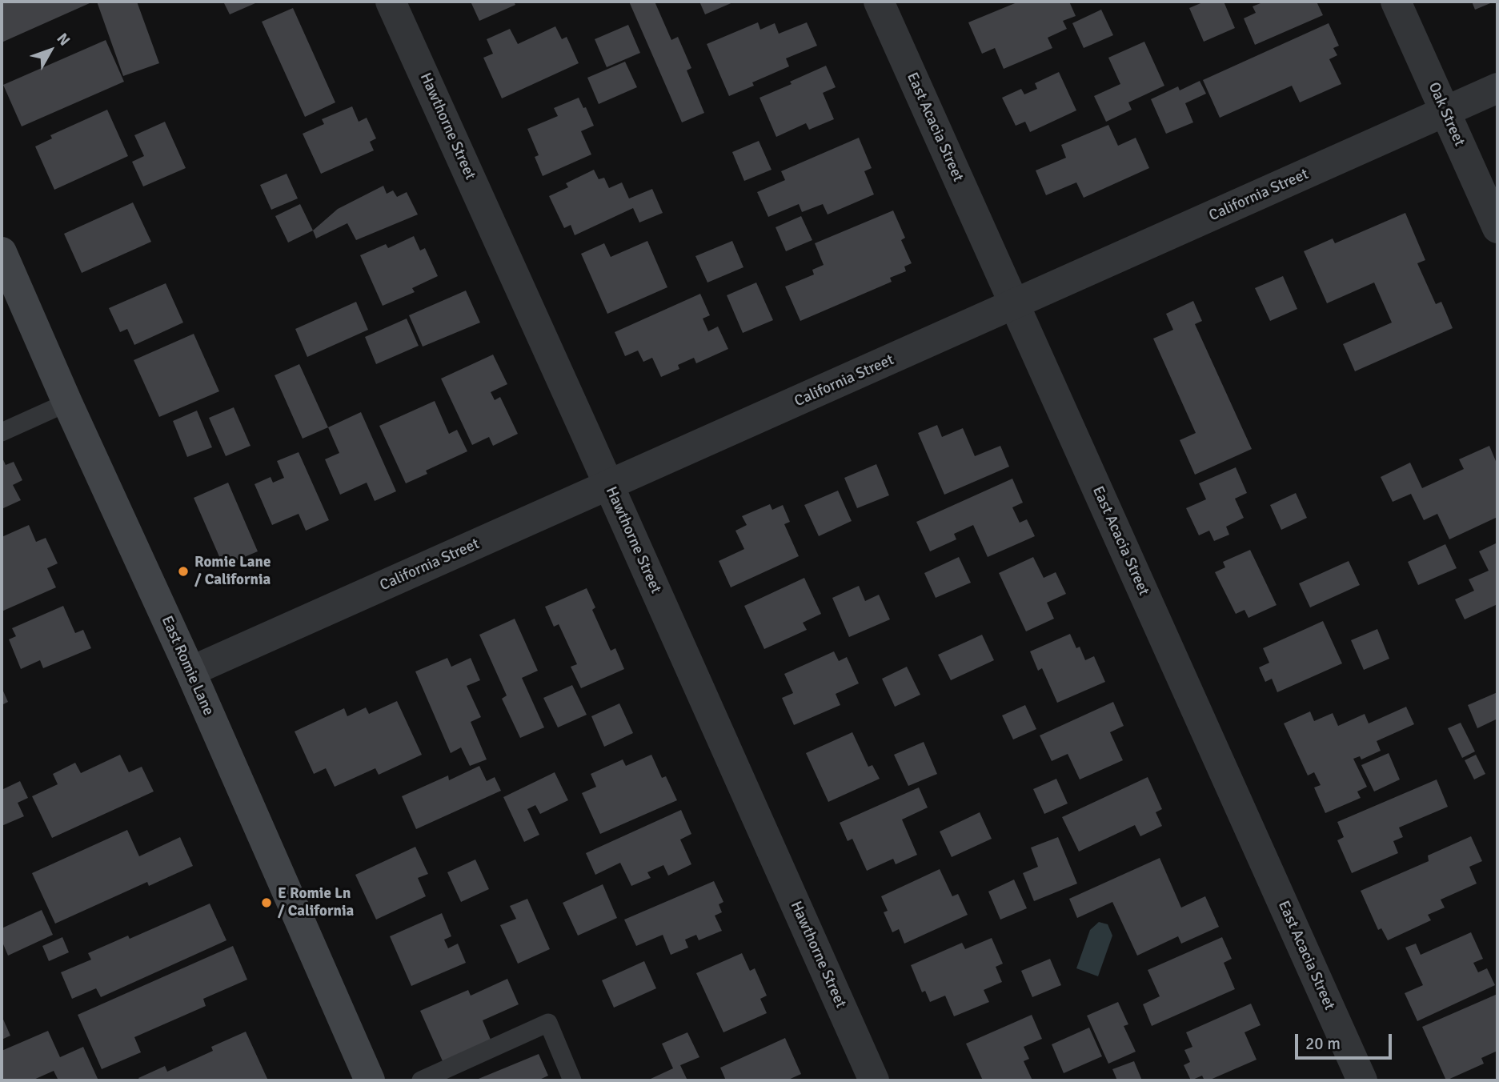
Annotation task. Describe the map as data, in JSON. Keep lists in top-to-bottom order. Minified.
{"streets":{"main road":["East Romie Lane"],"street":["Oak Street","Hawthorne Street","East Acacia Street","California Street"]},"crossings":[["Oak Street","California Street"],["Hawthorne Street","California Street"],["East Acacia Street","California Street"],["California Street","East Romie Lane"]],"places":["Romie Lane / California","E Romie Ln / California"],"scale_bar":"20 m","north":"top right"}
